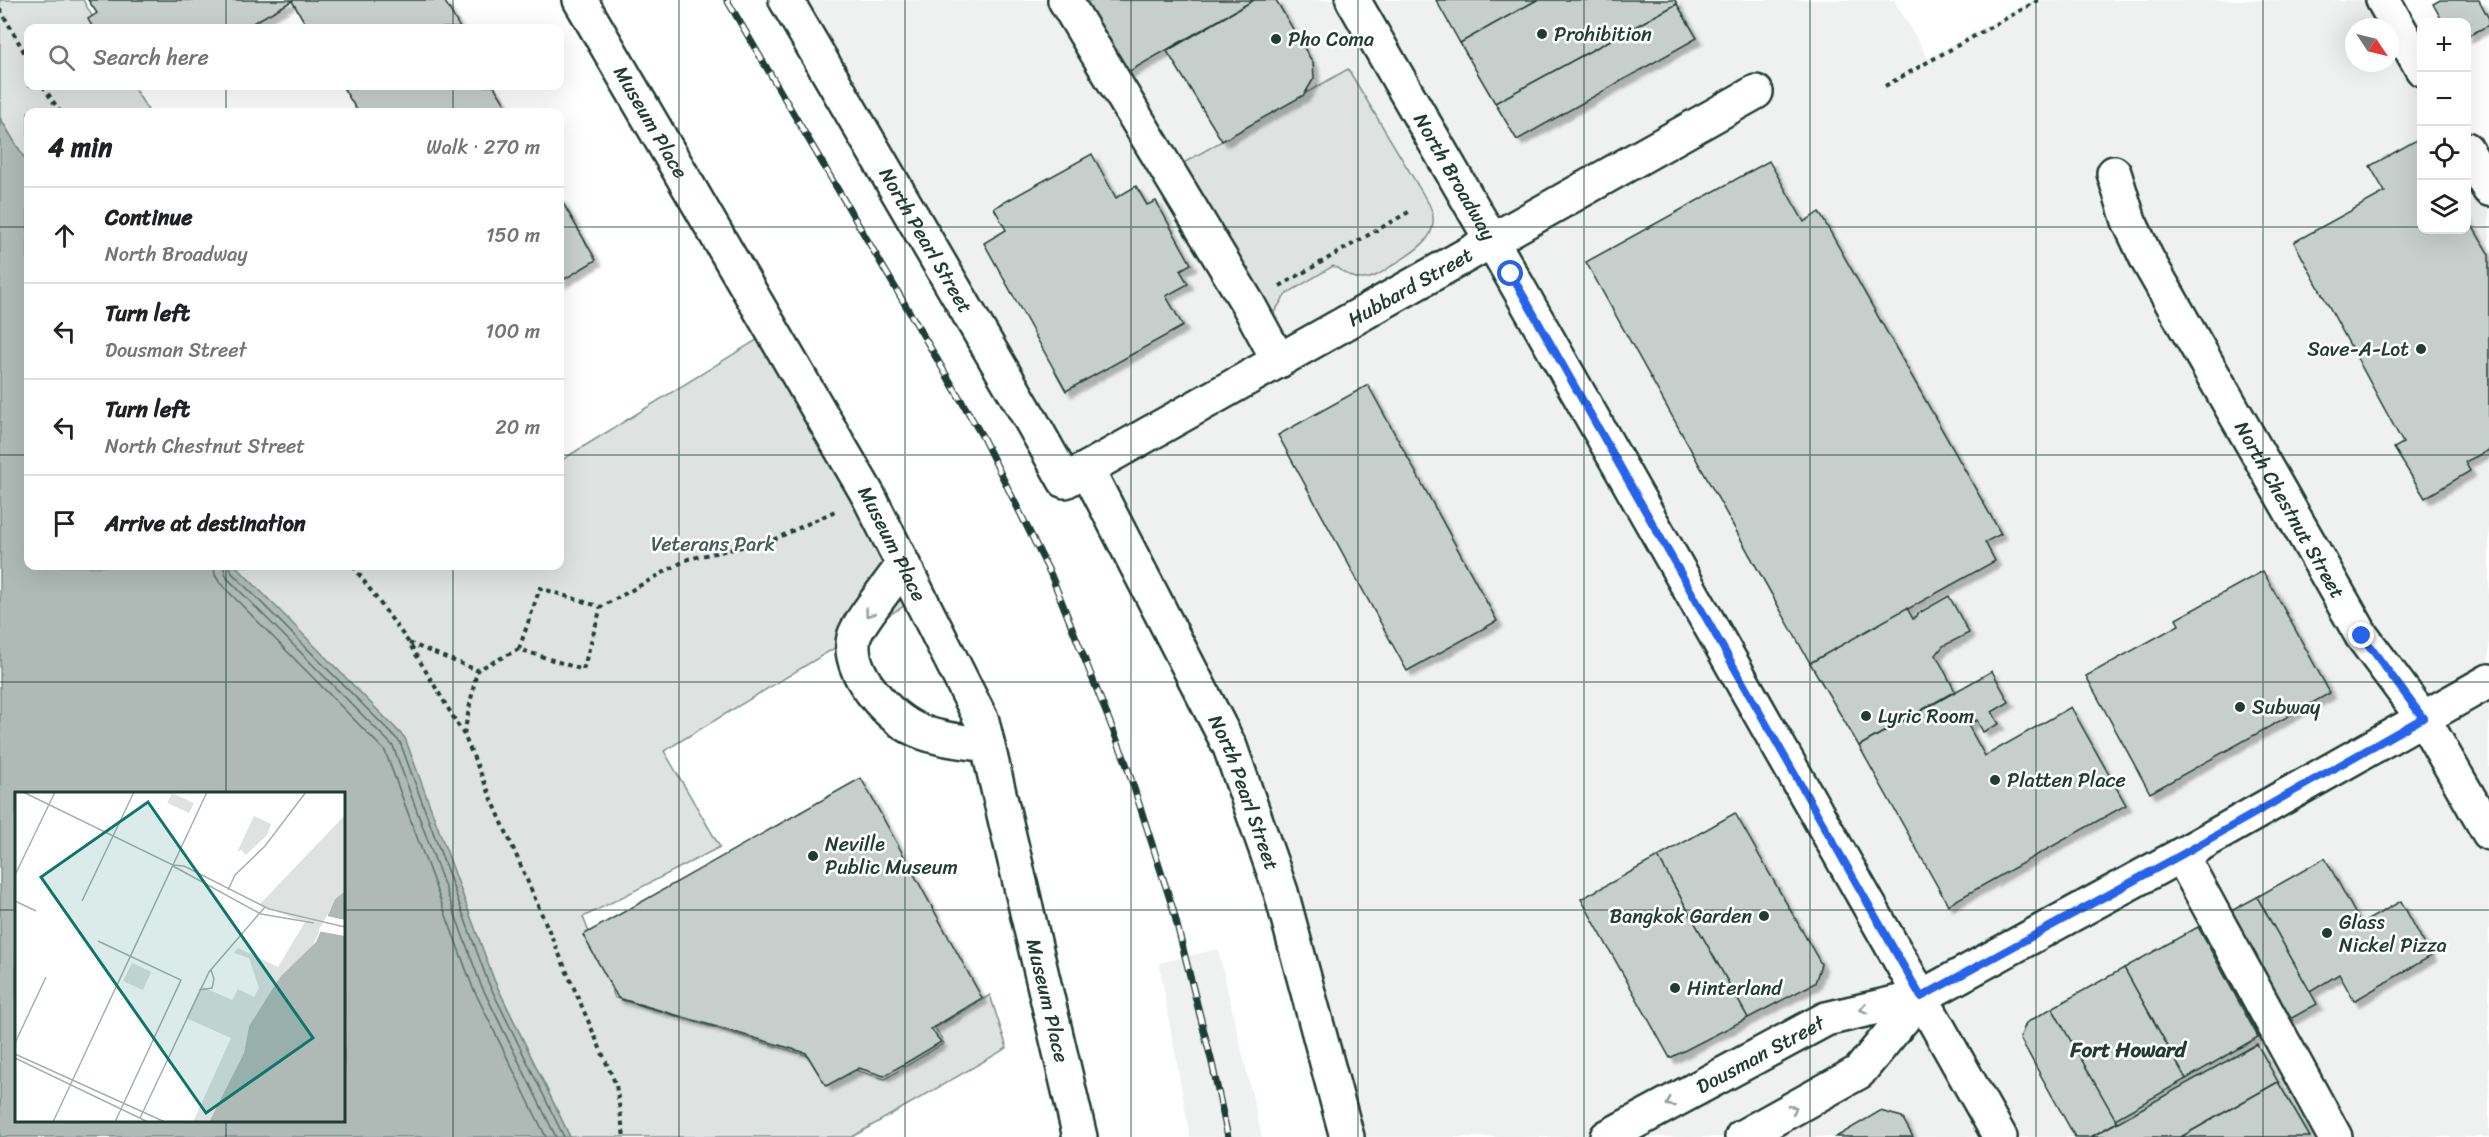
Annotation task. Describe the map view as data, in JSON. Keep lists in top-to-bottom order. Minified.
{"streets":{"street":["Museum Place","North Broadway","North Pearl Street","Hubbard Street","North Chestnut Street","Dousman Street"]},"crossings":[["North Broadway","Hubbard Street"],["North Broadway","Dousman Street"],["North Pearl Street","Hubbard Street"],["North Chestnut Street","Dousman Street"]],"districts":["Fort Howard"],"parks":["Veterans Park"],"places":["Prohibition","Pho Coma","Save-A-Lot","Subway","Lyric Room","Platten Place","Neville Public Museum","Bangkok Garden","Glass Nickel Pizza","Hinterland"],"north":"bottom right","page":{"map_buttons":["+","−"],"search":"Search here","heading":["4 min","Walk · 270 m"],"list":[["Continue","North Broadway","150 m"],["Turn left","Dousman Street","100 m"],["Turn left","North Chestnut Street","20 m"],"Arrive at destination"]}}
